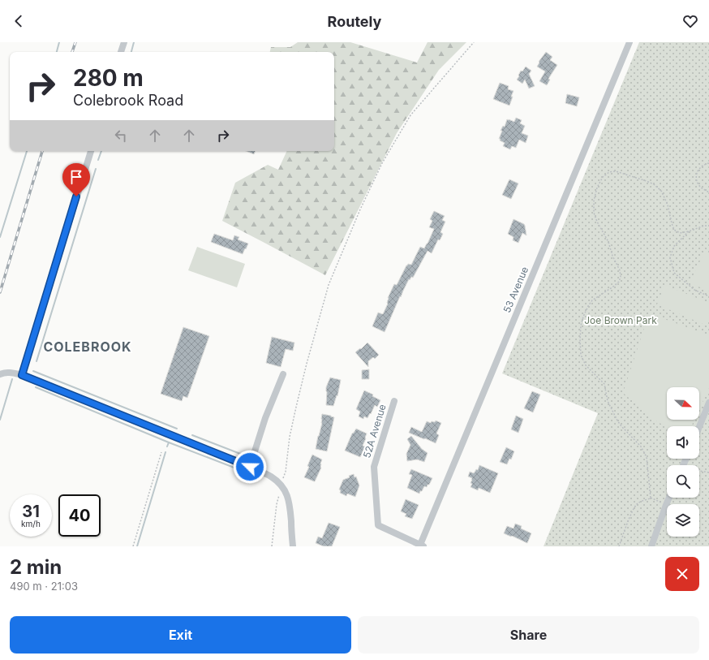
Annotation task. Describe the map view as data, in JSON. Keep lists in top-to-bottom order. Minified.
{"streets":{"street":["53 Avenue","52A Avenue"]},"crossings":[["53 Avenue","52A Avenue"]],"districts":["COLEBROOK"],"parks":["Joe Brown Park"],"north":"right","page":{"header":"Routely","turn":["280 m","Colebrook Road"],"speed":"31 km/h","limit":"40","heading":["2 min","490 m · 21:03"],"buttons":["Exit","Share"]}}
